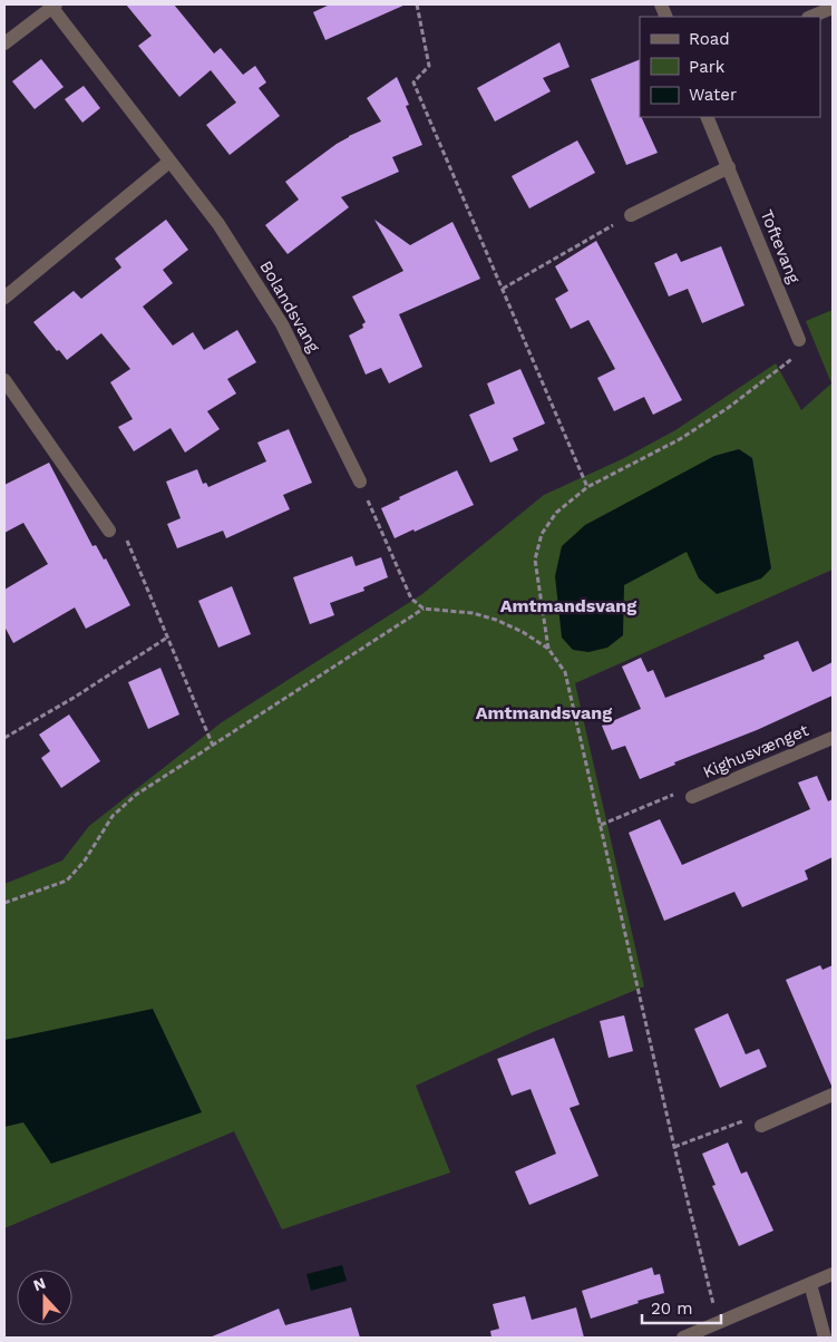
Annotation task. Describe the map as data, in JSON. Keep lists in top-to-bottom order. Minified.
{"streets":{"street":["Toftevang","Bolandsvang","Kighusvænget"]},"districts":["Amtmandsvang","Amtmandsvang"],"legend":["Road","Park","Water"],"scale_bar":"20 m","north":"top"}
